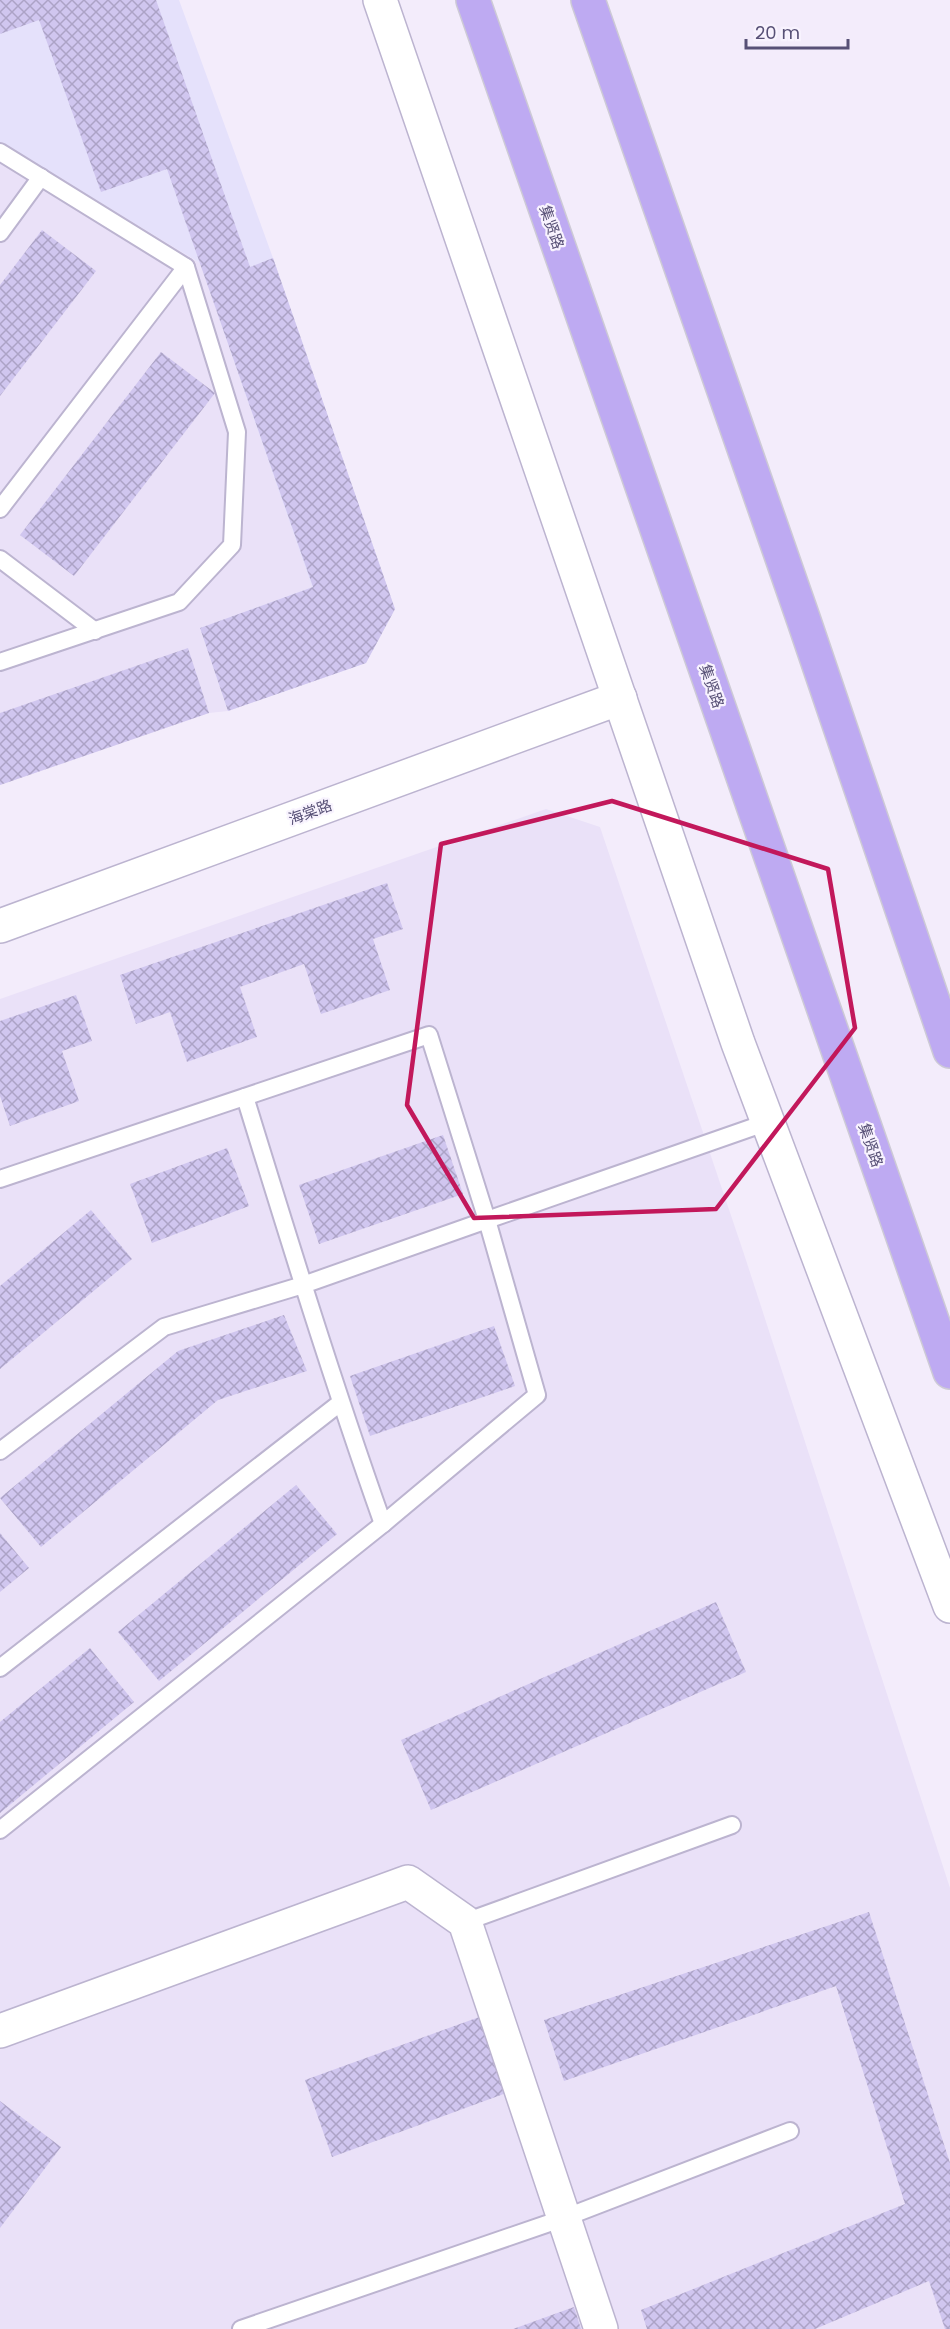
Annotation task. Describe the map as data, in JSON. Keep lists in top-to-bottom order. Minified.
{"streets":{"highway":["集贤路"],"street":["海棠路"]},"scale_bar":"20 m"}
